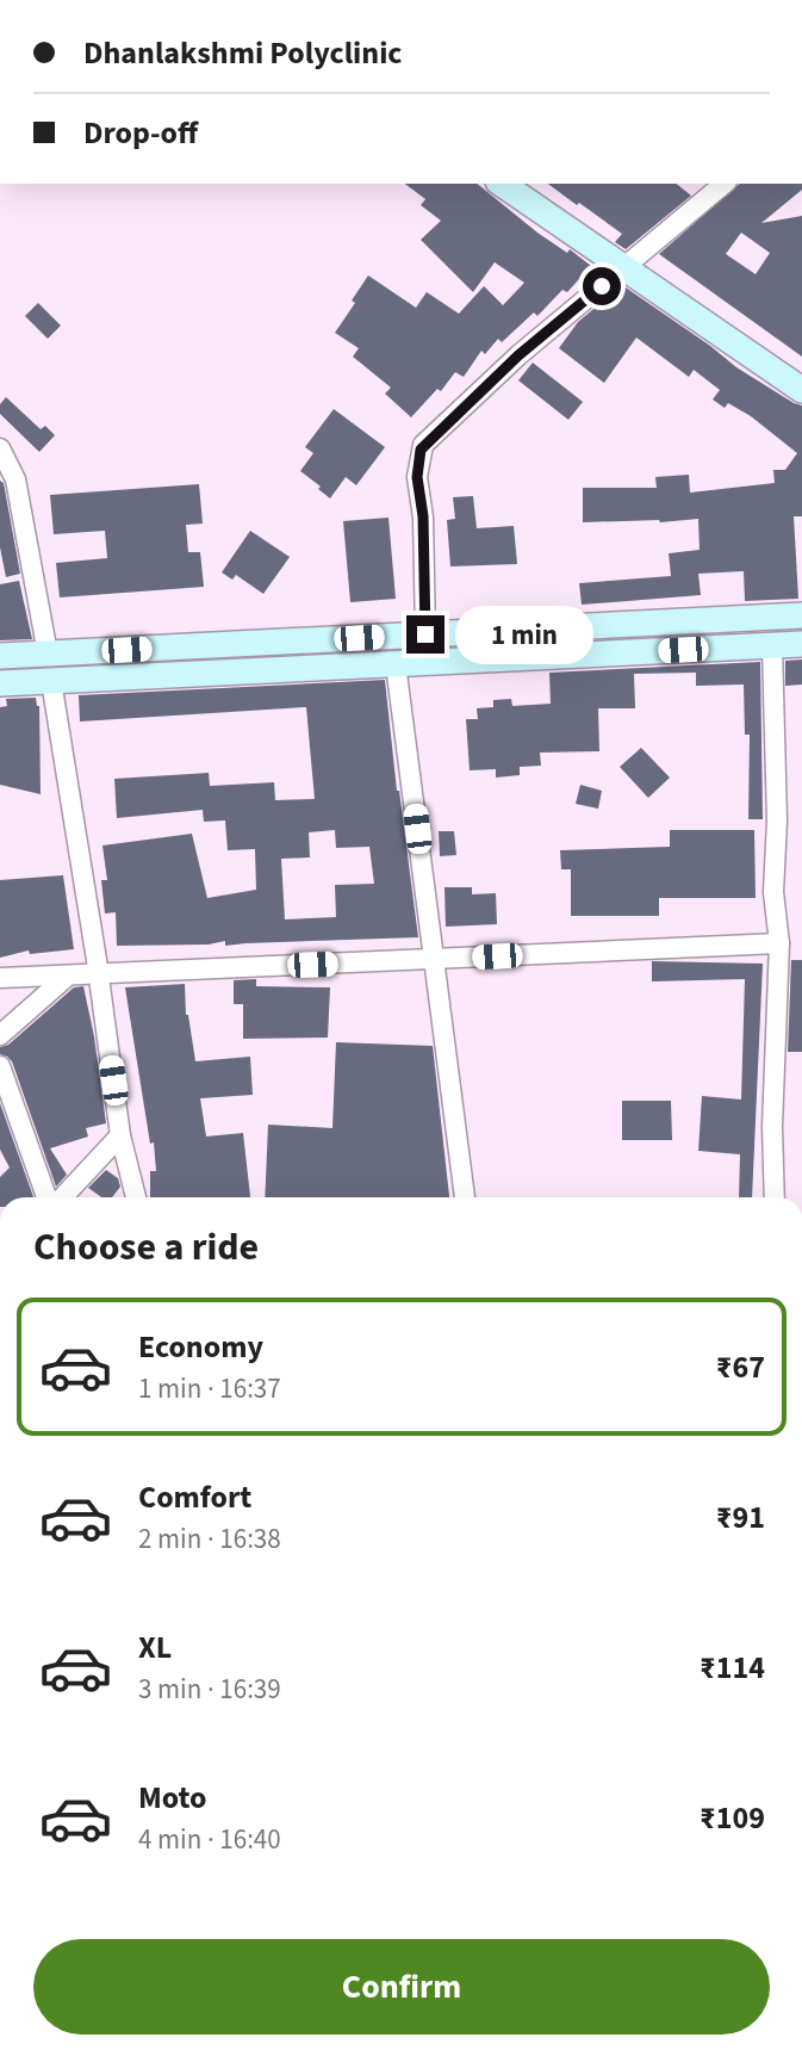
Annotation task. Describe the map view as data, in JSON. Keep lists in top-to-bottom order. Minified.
{"page":{"banner":["Dhanlakshmi Polyclinic","Drop-off"],"bubble":"1 min","heading":"Choose a ride","list":[{"name":"Economy","note":"1 min · 16:37","value":"₹67"},{"name":"Comfort","note":"2 min · 16:38","value":"₹91"},{"name":"XL","note":"3 min · 16:39","value":"₹114"},{"name":"Moto","note":"4 min · 16:40","value":"₹109"}],"buttons":"Confirm"}}
